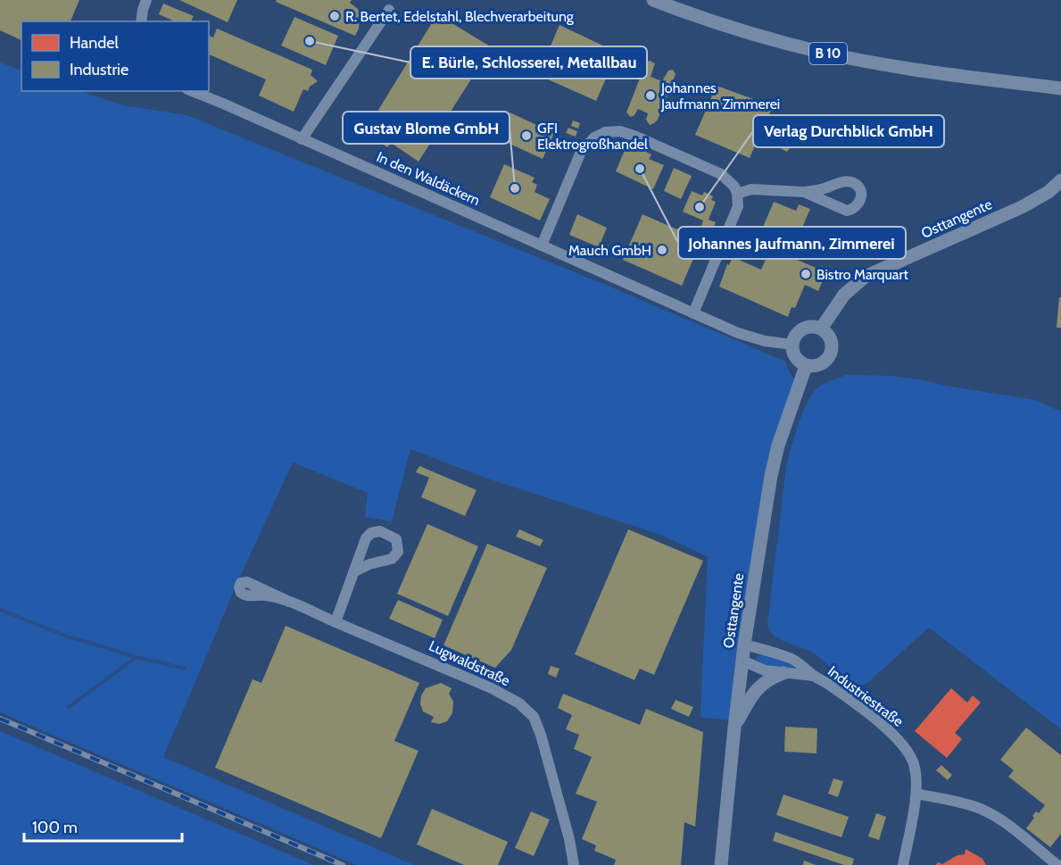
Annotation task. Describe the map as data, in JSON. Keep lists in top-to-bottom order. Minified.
{"streets":{"main road":["B 10","Osttangente"],"street":["In den Waldäckern","Lugwaldstraße","Industriestraße"]},"crossings":[["In den Waldäckern","Osttangente"],["Osttangente","Industriestraße"]],"places":["R. Bertet, Edelstahl, Blechverarbeitung","E. Bürle, Schlosserei, Metallbau","Johannes Jaufmann Zimmerei","GFI Elektrogroßhandel","Johannes Jaufmann, Zimmerei","Gustav Blome GmbH","Verlag Durchblick GmbH","Mauch GmbH","Bistro Marquart"],"legend":["Handel","Industrie"],"scale_bar":"100 m"}
